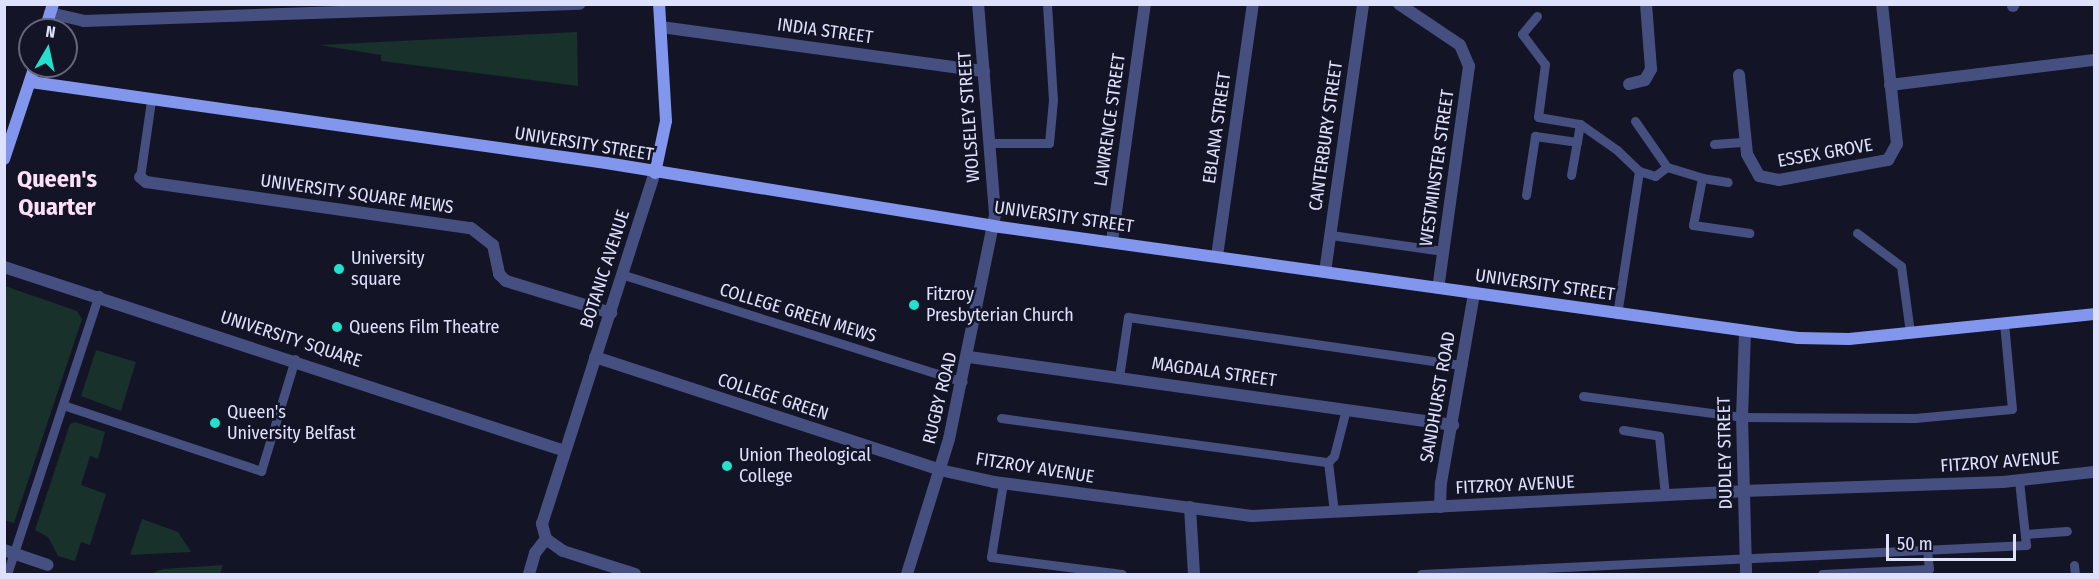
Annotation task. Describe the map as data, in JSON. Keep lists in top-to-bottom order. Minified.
{"streets":{"street":["INDIA STREET","WOLSELEY STREET","LAWRENCE STREET","EBLANA STREET","CANTERBURY STREET","UNIVERSITY STREET","ESSEX GROVE","WESTMINSTER STREET","UNIVERSITY SQUARE MEWS","BOTANIC AVENUE","UNIVERSITY SQUARE","MAGDALA STREET","COLLEGE GREEN","SANDHURST ROAD","RUGBY ROAD","DUDLEY STREET","FITZROY AVENUE"],"lane":["COLLEGE GREEN MEWS"]},"crossings":[["INDIA STREET","WOLSELEY STREET"],["INDIA STREET","BOTANIC AVENUE"],["WOLSELEY STREET","UNIVERSITY STREET"],["WOLSELEY STREET","RUGBY ROAD"],["LAWRENCE STREET","UNIVERSITY STREET"],["EBLANA STREET","UNIVERSITY STREET"],["CANTERBURY STREET","UNIVERSITY STREET"],["UNIVERSITY STREET","WESTMINSTER STREET"],["UNIVERSITY STREET","UNIVERSITY SQUARE MEWS"],["UNIVERSITY STREET","BOTANIC AVENUE"],["UNIVERSITY STREET","SANDHURST ROAD"],["UNIVERSITY STREET","RUGBY ROAD"],["UNIVERSITY STREET","DUDLEY STREET"],["UNIVERSITY SQUARE MEWS","BOTANIC AVENUE"],["BOTANIC AVENUE","COLLEGE GREEN MEWS"],["BOTANIC AVENUE","UNIVERSITY SQUARE"],["BOTANIC AVENUE","COLLEGE GREEN"],["COLLEGE GREEN MEWS","RUGBY ROAD"],["MAGDALA STREET","SANDHURST ROAD"],["MAGDALA STREET","RUGBY ROAD"],["COLLEGE GREEN","RUGBY ROAD"],["COLLEGE GREEN","FITZROY AVENUE"],["SANDHURST ROAD","FITZROY AVENUE"],["RUGBY ROAD","FITZROY AVENUE"],["DUDLEY STREET","FITZROY AVENUE"]],"districts":["Queen's Quarter"],"places":["University square","Fitzroy Presbyterian Church","Queens Film Theatre","Queen's University Belfast","Union Theological College"],"scale_bar":"50 m","north":"top"}
